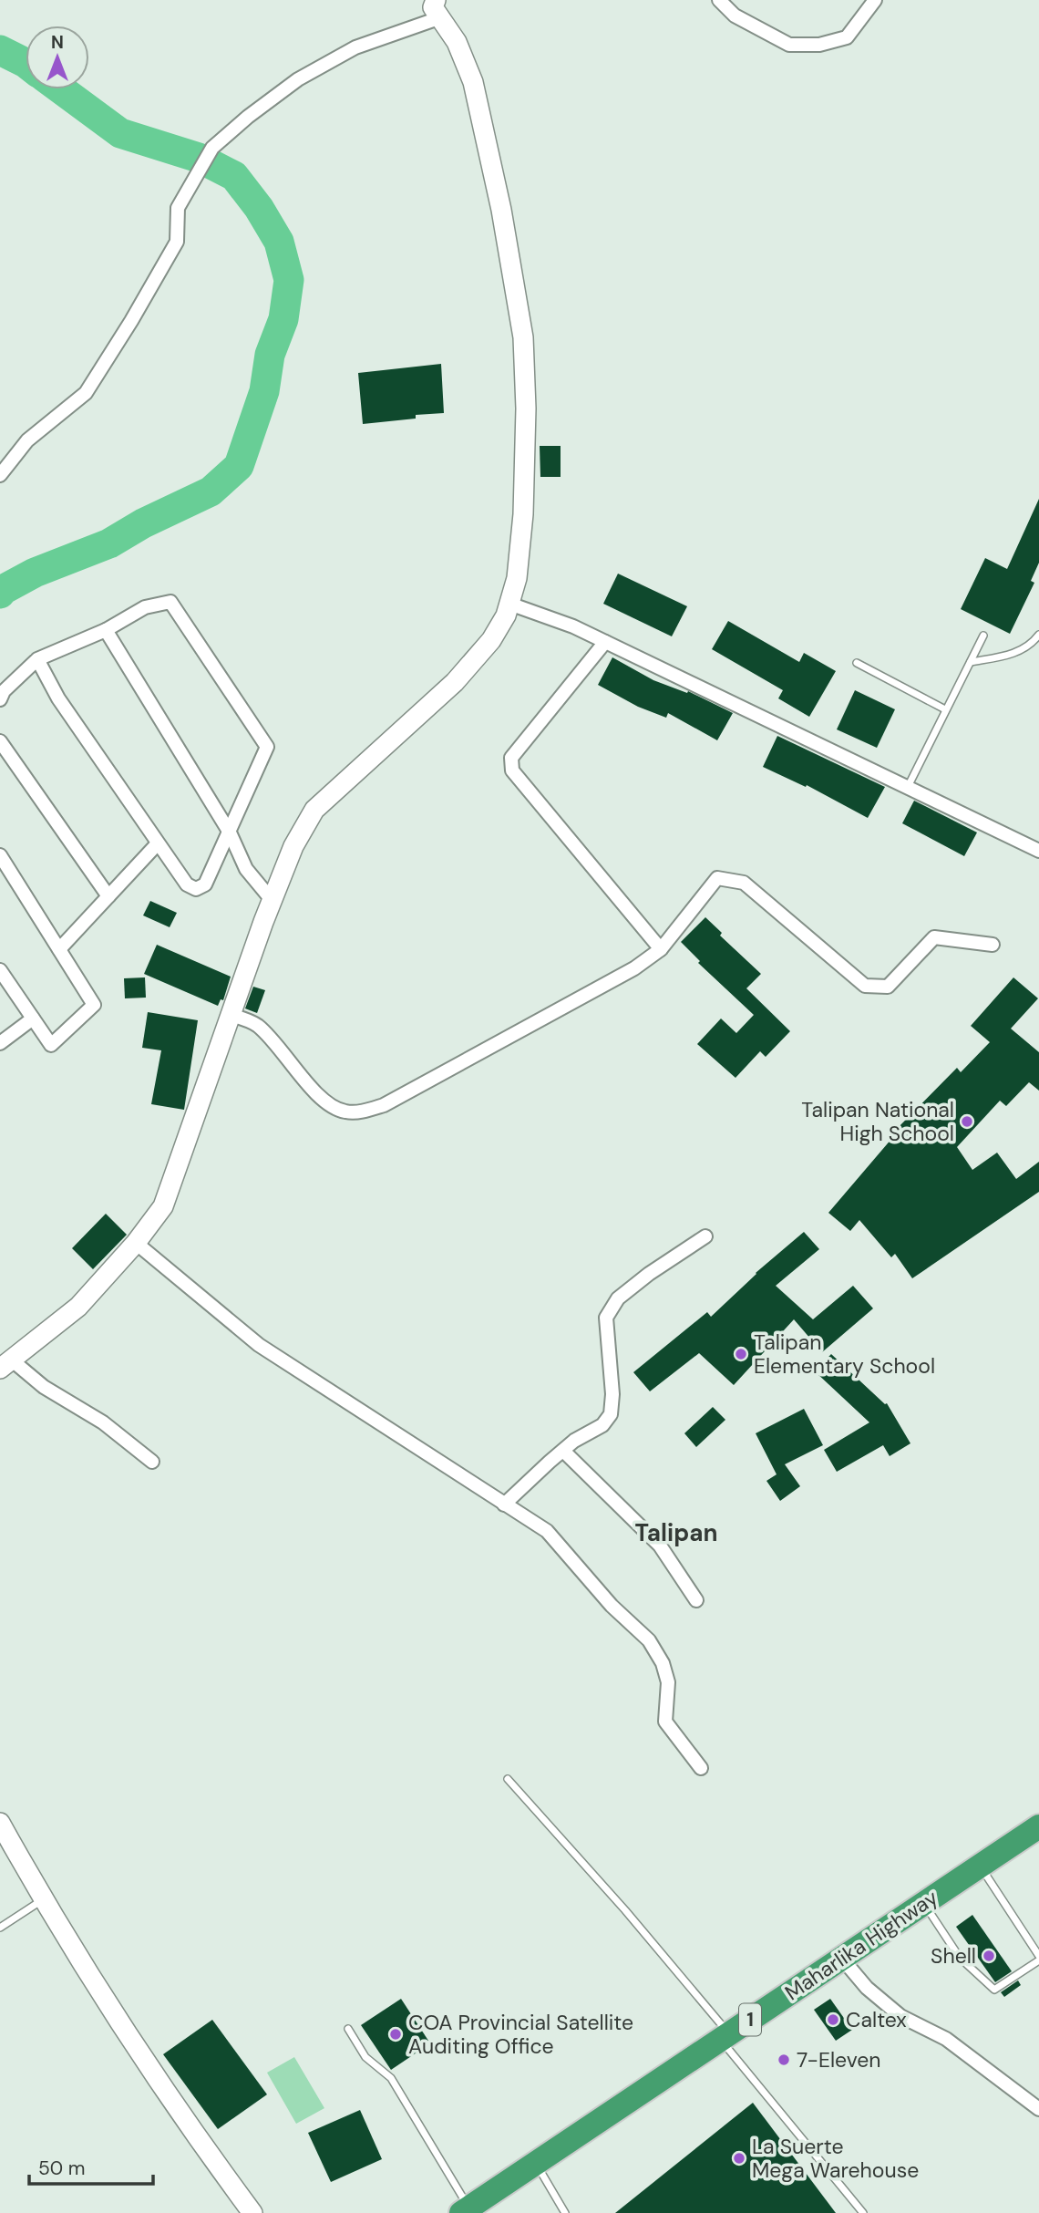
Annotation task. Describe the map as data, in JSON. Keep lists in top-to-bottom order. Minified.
{"streets":{"highway":["Maharlika Highway","1"]},"districts":["Talipan"],"places":["Talipan National High School","Talipan Elementary School","Shell","Caltex","COA Provincial Satellite Auditing Office","7-Eleven","La Suerte Mega Warehouse"],"scale_bar":"50 m","north":"top"}
